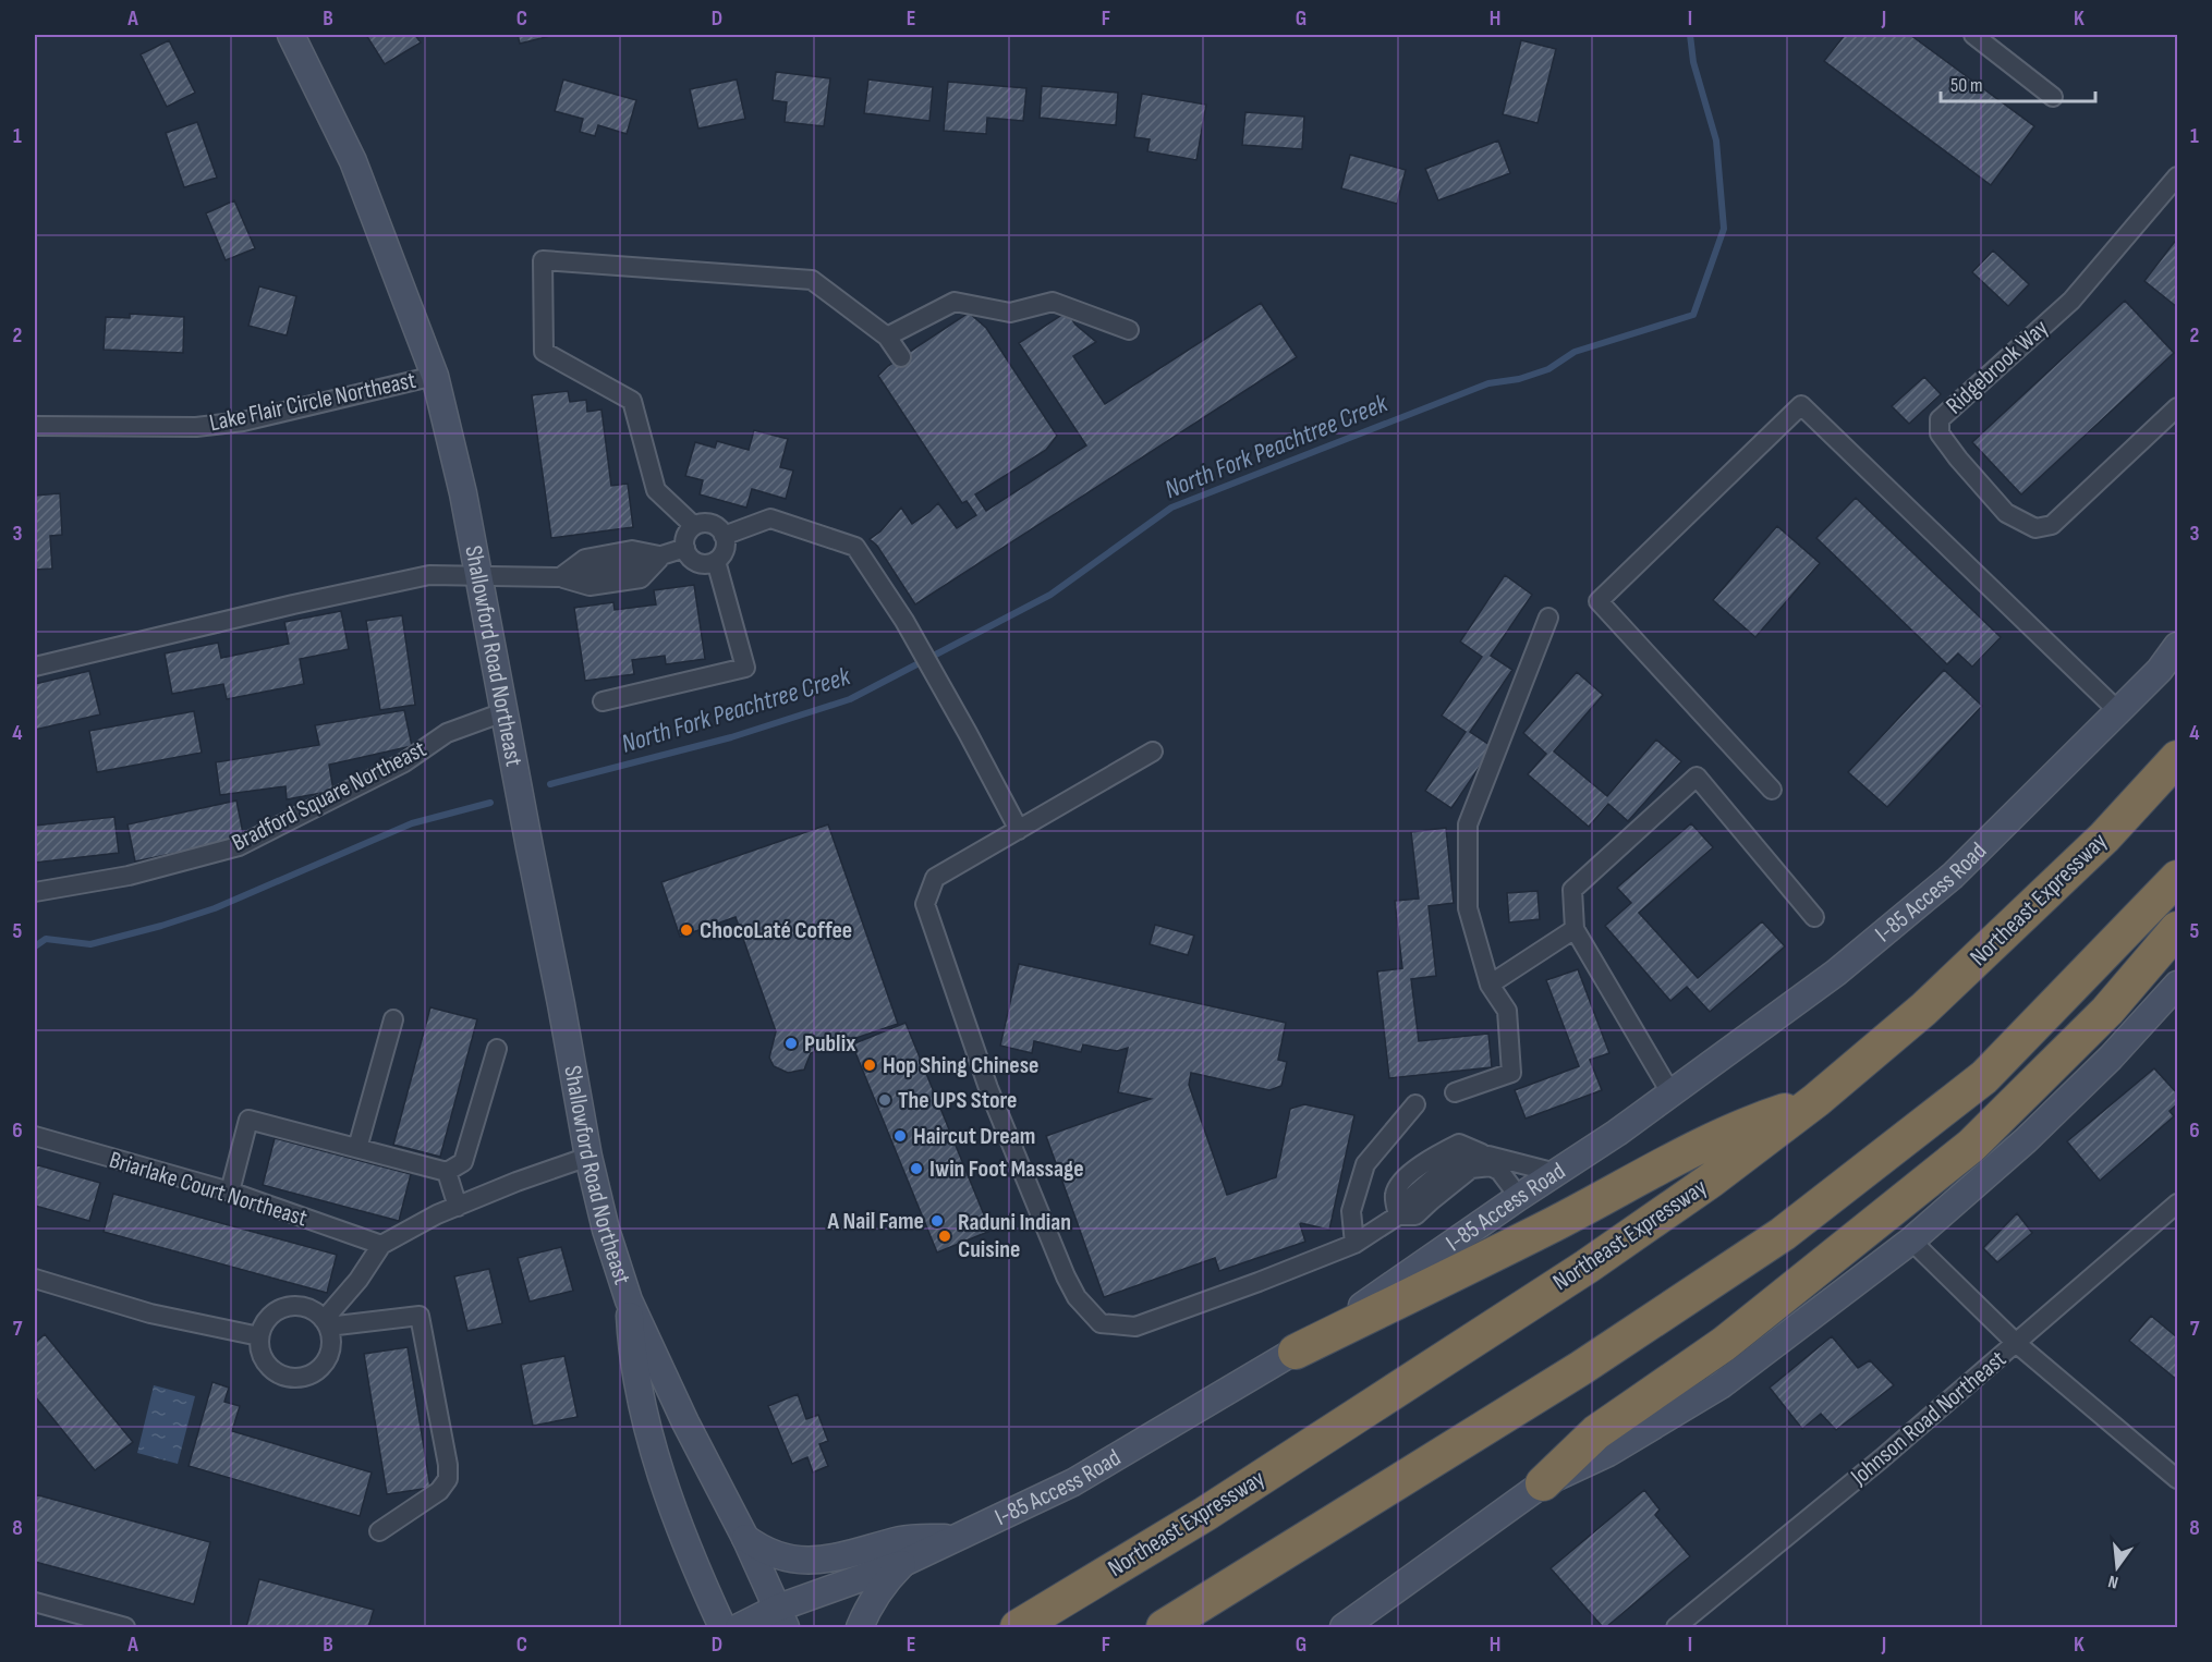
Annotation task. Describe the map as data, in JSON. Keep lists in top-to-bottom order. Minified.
{"streets":{"highway":["Northeast Expressway"],"main road":["Shallowford Road Northeast","I-85 Access Road"],"street":["Ridgebrook Way","Lake Flair Circle Northeast","Bradford Square Northeast","Briarlake Court Northeast","Johnson Road Northeast"]},"crossings":[["Lake Flair Circle Northeast","Shallowford Road Northeast"],["Shallowford Road Northeast","Bradford Square Northeast"],["Shallowford Road Northeast","I-85 Access Road"]],"water":["North Fork Peachtree Creek"],"places":["ChocoLaté Coffee","Publix","Hop Shing Chinese","The UPS Store","Haircut Dream","Iwin Foot Massage","A Nail Fame","Raduni Indian Cuisine"],"scale_bar":"50 m","north":"bottom","grid":{"columns":["A","B","C","D","E","F","G","H","I","J","K"],"rows":["1","2","3","4","5","6","7","8"]}}
